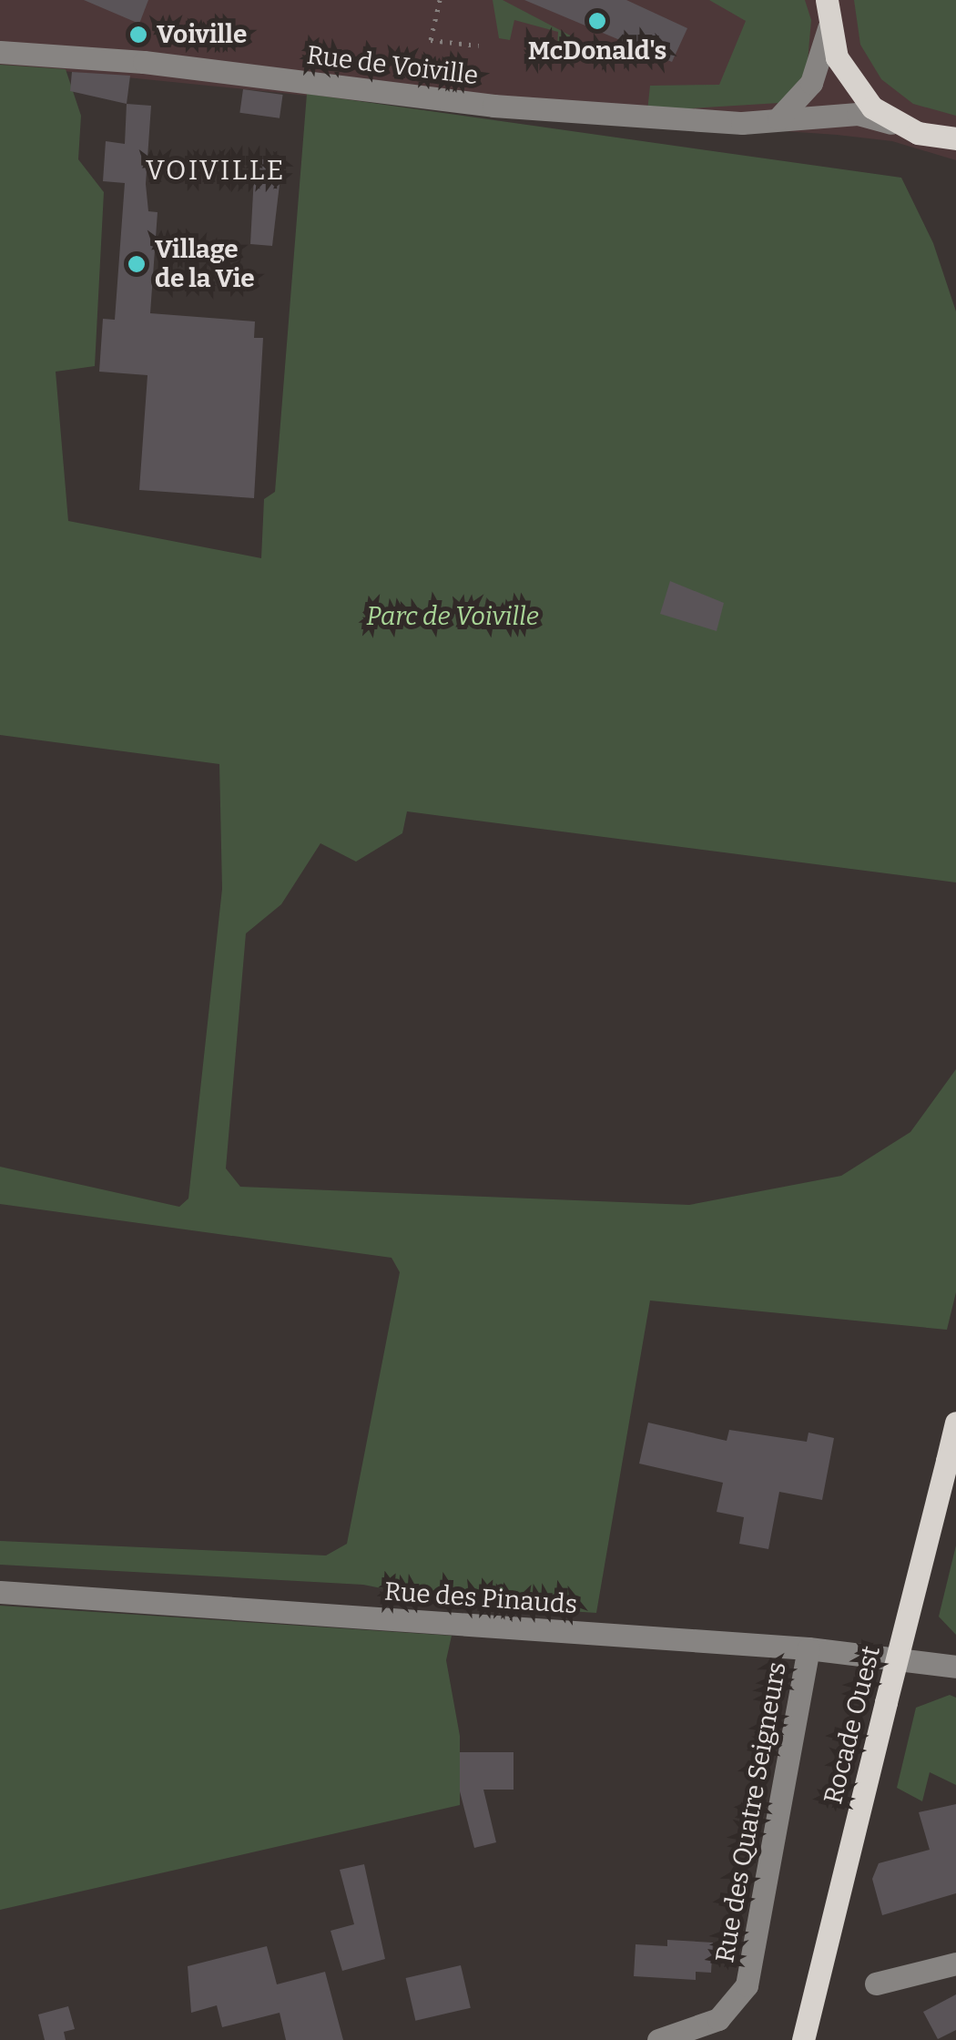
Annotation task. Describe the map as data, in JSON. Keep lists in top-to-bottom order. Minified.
{"streets":{"main road":["Rocade Ouest"],"street":["Rue de Voiville","Rue des Pinauds","Rue des Quatre Seigneurs"]},"crossings":[["Rue des Pinauds","Rue des Quatre Seigneurs"]],"districts":["VOIVILLE"],"parks":["Parc de Voiville"],"places":["McDonald's","Voiville","Village de la Vie"]}
